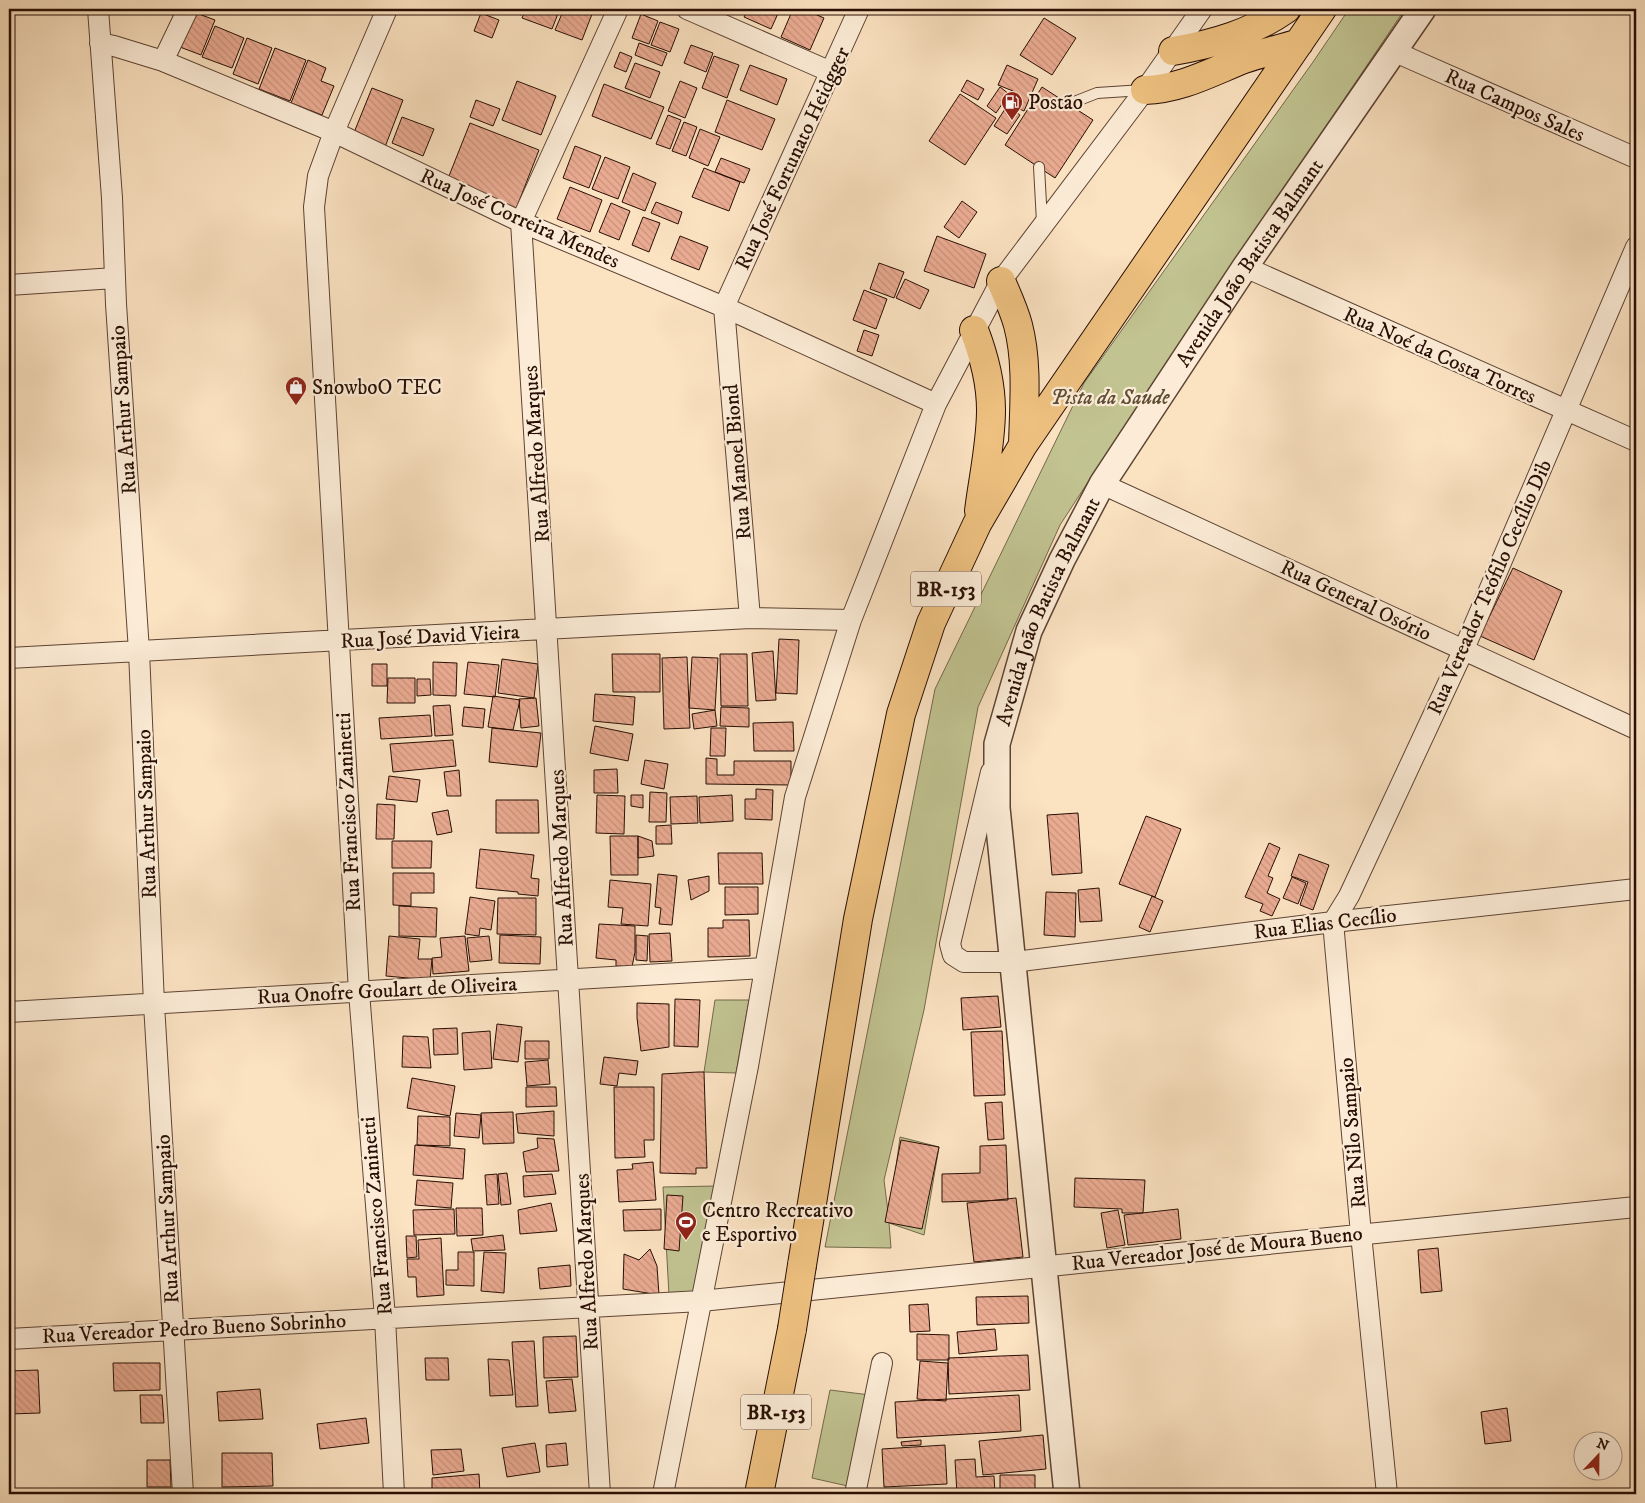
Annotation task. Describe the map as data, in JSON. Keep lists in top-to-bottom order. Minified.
{"streets":{"highway":["BR-153"],"street":["Rua Campos Sales","Rua José Fortunato Heidgger","Rua José Correira Mendes","Avenida João Batista Balmant","Rua Noé da Costa Torres","Rua Arthur Sampaio","Rua Alfredo Marques","Rua Manoel Biond","Rua Vereador Teófilo Cecílio Dib","Rua General Osório","Rua José David Vieira","Rua Francisco Zaninetti","Rua Elias Cecílio","Rua Onofre Goulart de Oliveira","Rua Nilo Sampaio","Rua Vereador José de Moura Bueno","Rua Vereador Pedro Bueno Sobrinho"]},"crossings":[["Rua Campos Sales","Avenida João Batista Balmant"],["Rua José Fortunato Heidgger","Rua José Correira Mendes"],["Rua José Fortunato Heidgger","Rua Manoel Biond"],["Rua José Correira Mendes","Rua Arthur Sampaio"],["Rua José Correira Mendes","Rua Alfredo Marques"],["Rua José Correira Mendes","Rua Manoel Biond"],["Rua José Correira Mendes","Rua Francisco Zaninetti"],["Avenida João Batista Balmant","Rua Noé da Costa Torres"],["Avenida João Batista Balmant","Rua General Osório"],["Avenida João Batista Balmant","Rua Elias Cecílio"],["Avenida João Batista Balmant","Rua Vereador José de Moura Bueno"],["Rua Noé da Costa Torres","Rua Vereador Teófilo Cecílio Dib"],["Rua Arthur Sampaio","Rua José David Vieira"],["Rua Arthur Sampaio","Rua Onofre Goulart de Oliveira"],["Rua Arthur Sampaio","Rua Vereador Pedro Bueno Sobrinho"],["Rua Alfredo Marques","Rua José David Vieira"],["Rua Alfredo Marques","Rua Onofre Goulart de Oliveira"],["Rua Alfredo Marques","Rua Vereador Pedro Bueno Sobrinho"],["Rua Manoel Biond","Rua José David Vieira"],["Rua Vereador Teófilo Cecílio Dib","Rua General Osório"],["Rua Vereador Teófilo Cecílio Dib","Rua Elias Cecílio"],["Rua Vereador Teófilo Cecílio Dib","Rua Nilo Sampaio"],["Rua José David Vieira","Rua Francisco Zaninetti"],["Rua Francisco Zaninetti","Rua Onofre Goulart de Oliveira"],["Rua Francisco Zaninetti","Rua Vereador Pedro Bueno Sobrinho"],["Rua Elias Cecílio","Rua Nilo Sampaio"],["Rua Nilo Sampaio","Rua Vereador José de Moura Bueno"],["Rua Vereador José de Moura Bueno","Rua Vereador Pedro Bueno Sobrinho"]],"parks":["Pista da Saude"],"places":{"fuel station":["Postão"],"shop":["SnowboO TEC"],"sports":["Centro Recreativo e Esportivo"]},"north":"top"}
